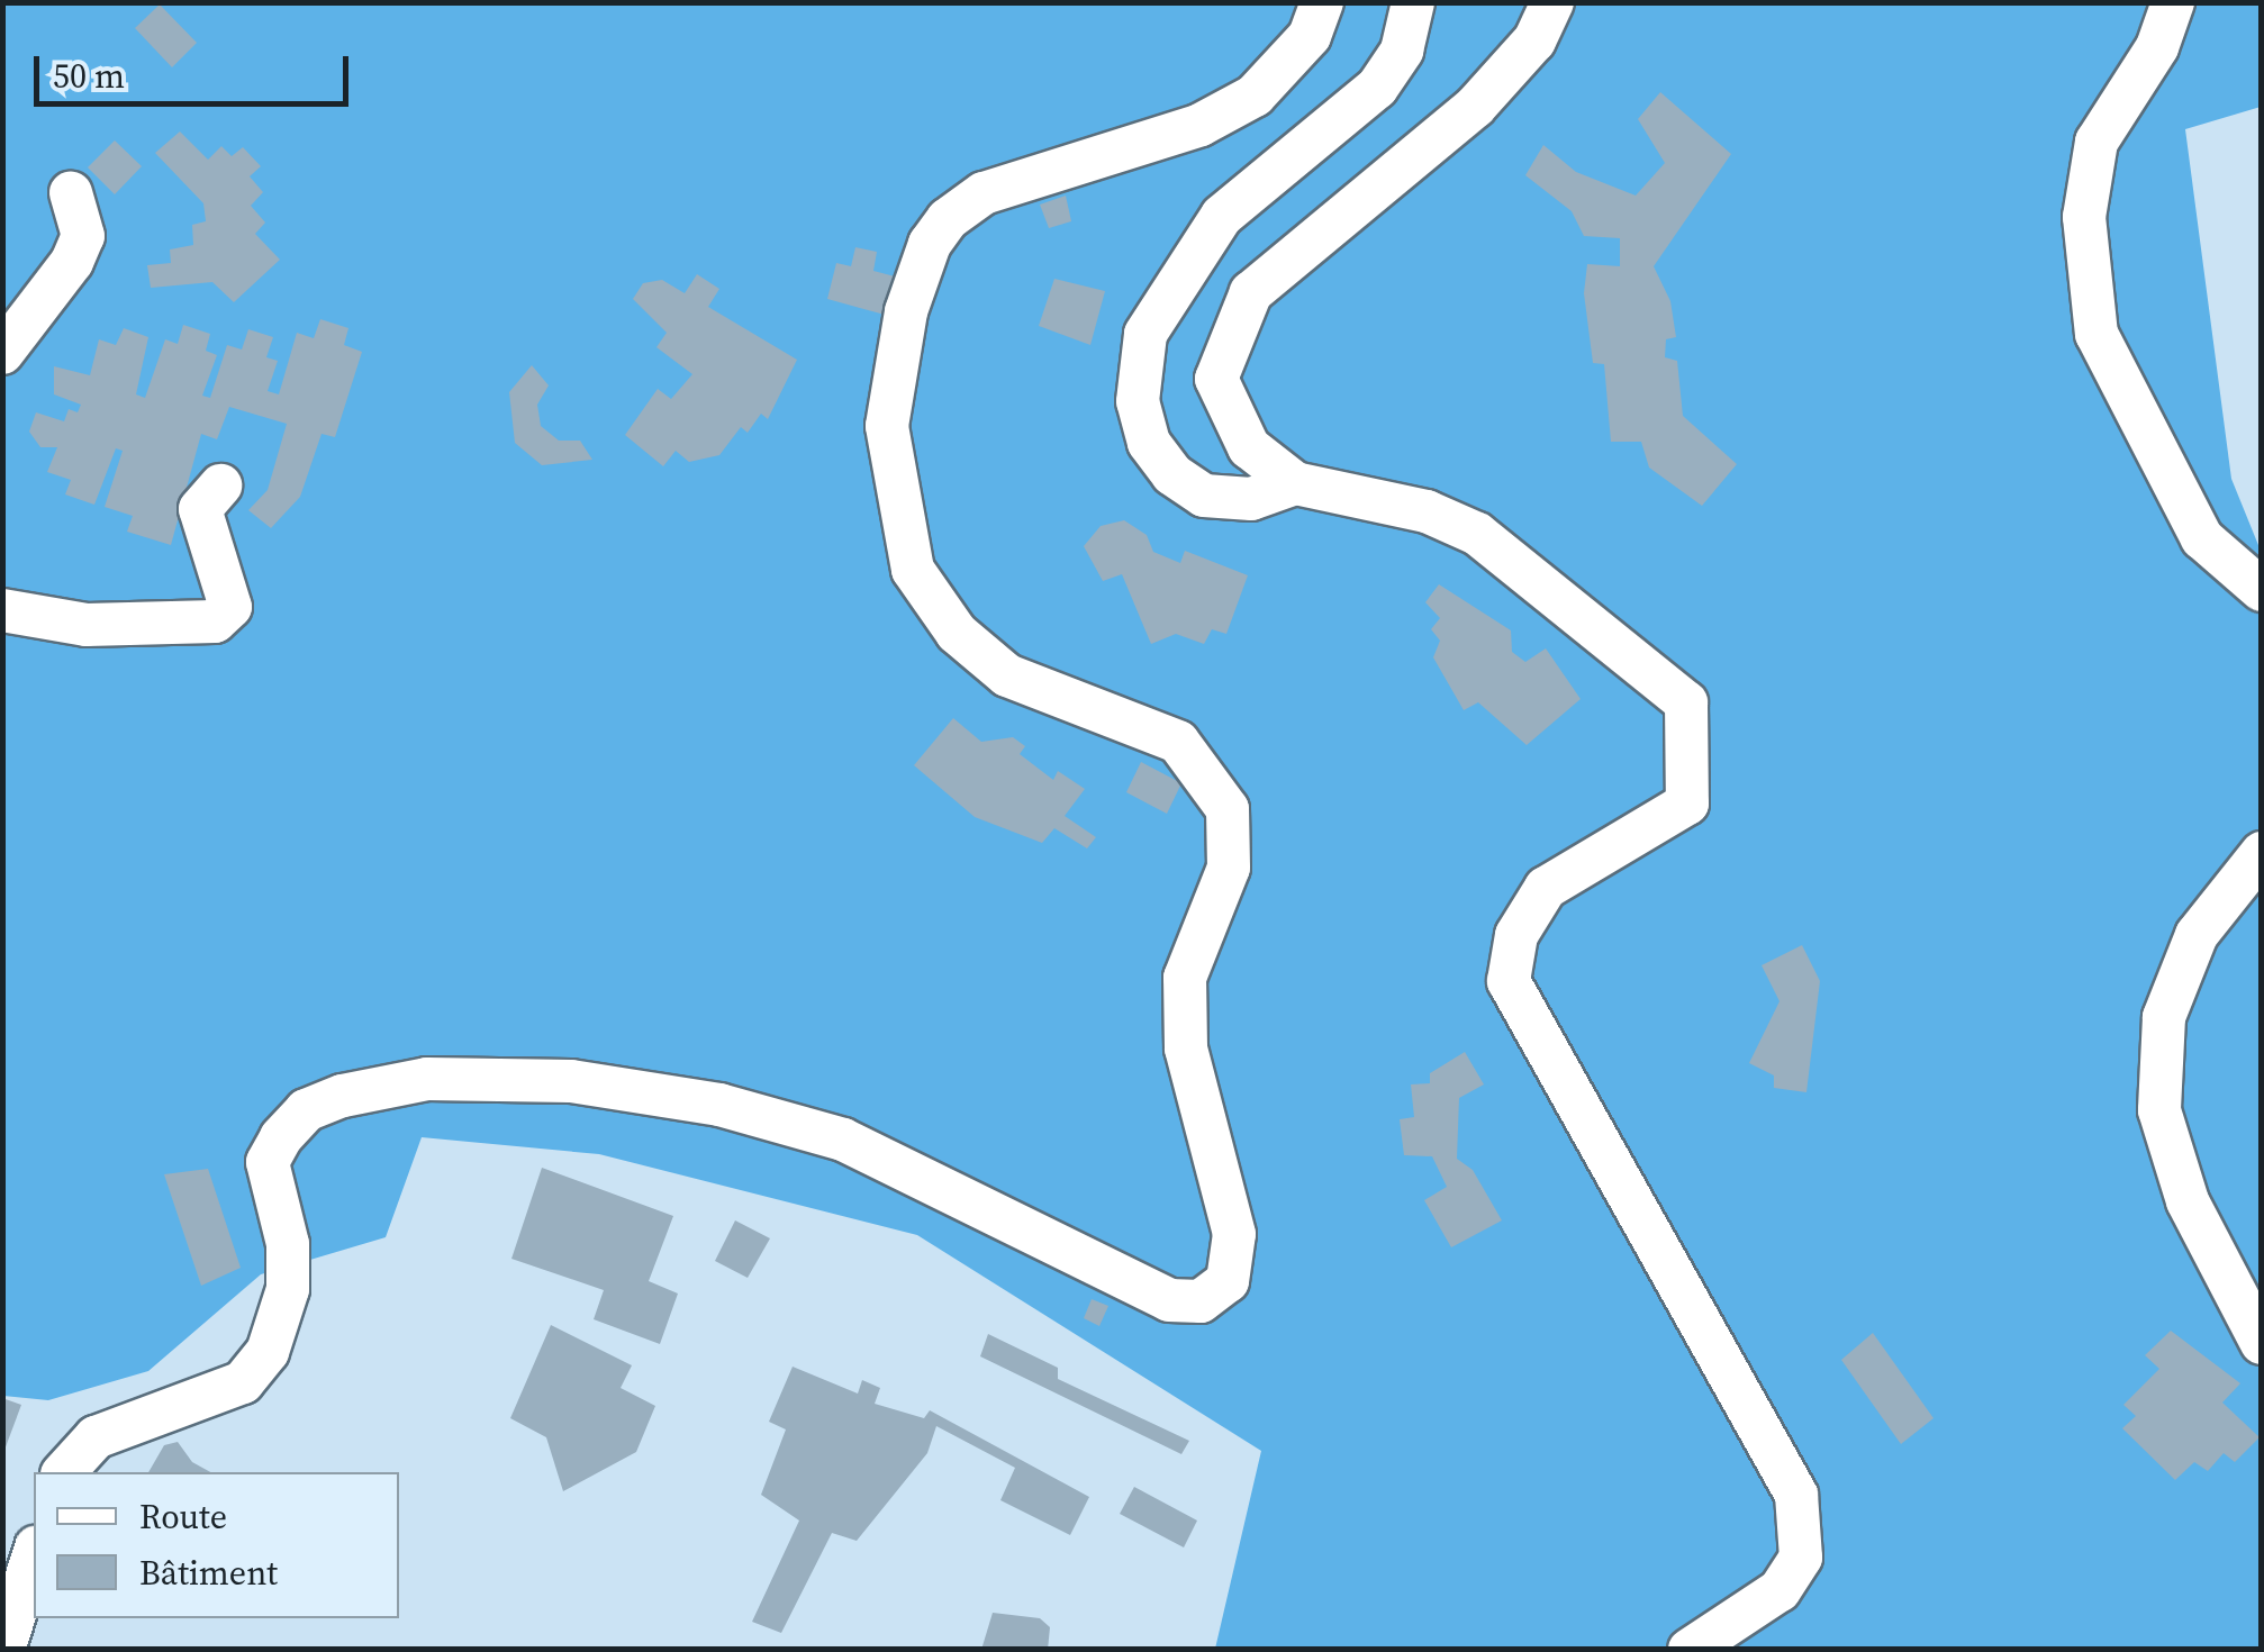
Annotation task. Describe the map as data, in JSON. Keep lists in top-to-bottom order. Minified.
{"legend":["Route","Bâtiment"],"scale_bar":"50 m"}
